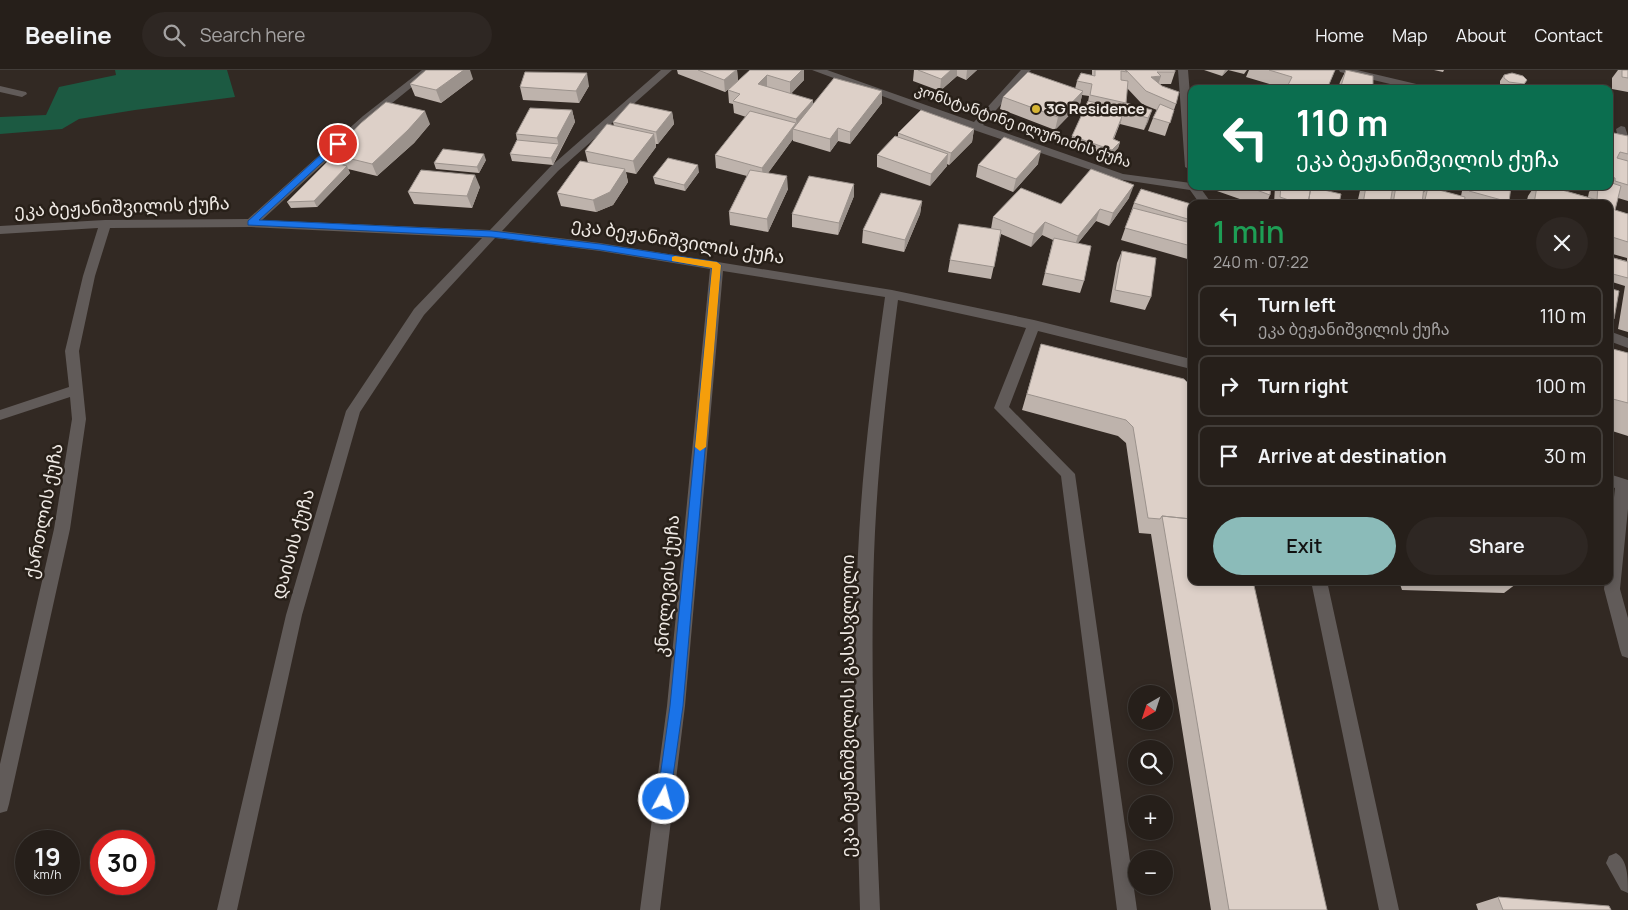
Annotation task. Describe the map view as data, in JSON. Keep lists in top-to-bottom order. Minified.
{"streets":{"street":["კონსტანტინე ილურიძის ქუჩა","ეკა ბეჟანიშვილის ქუჩა","ქართლის ქუჩა","დაისის ქუჩა","კნოლევის ქუჩა","ეკა ბეჟანიშვილის I გასასვლელი"]},"crossings":[["ეკა ბეჟანიშვილის ქუჩა","ქართლის ქუჩა"],["ეკა ბეჟანიშვილის ქუჩა","დაისის ქუჩა"],["ეკა ბეჟანიშვილის ქუჩა","კნოლევის ქუჩა"],["ეკა ბეჟანიშვილის ქუჩა","ეკა ბეჟანიშვილის I გასასვლელი"]],"places":["3G Residence"],"north":"bottom left","page":{"header":"Beeline","search":"Search here","nav":["Home","Map","About","Contact"],"turn":["110 m","ეკა ბეჟანიშვილის ქუჩა"],"heading":["1 min","240 m · 07:22"],"list":[{"name":"Turn left","note":"ეკა ბეჟანიშვილის ქუჩა","value":"110 m"},{"name":"Turn right","value":"100 m"},{"name":"Arrive at destination","value":"30 m"}],"buttons":["Exit","Share"],"map_buttons":["+","−"],"speed":"19 km/h","limit":"30"}}
